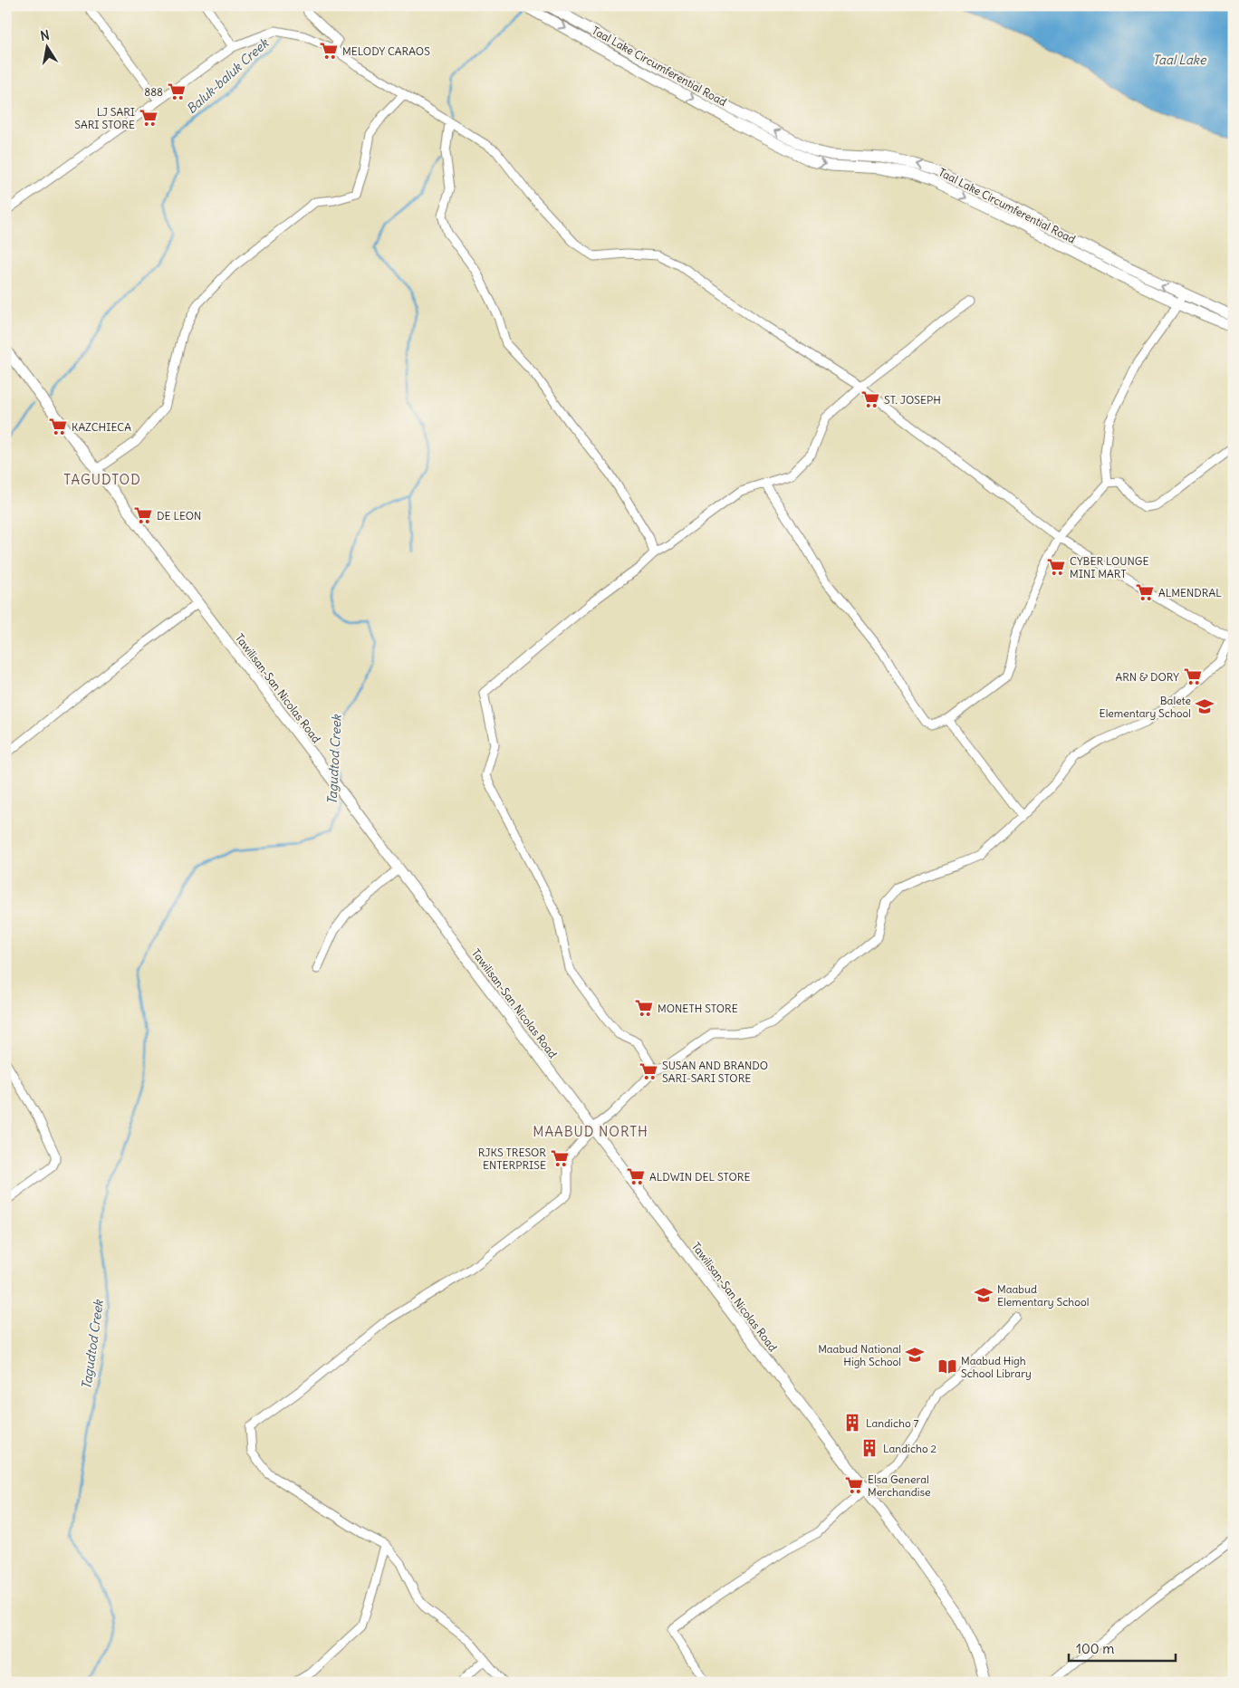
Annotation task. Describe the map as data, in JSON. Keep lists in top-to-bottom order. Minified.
{"streets":{"main road":["Taal Lake Circumferential Road","Tawilisan-San Nicolas Road"]},"districts":["TAGUDTOD","MAABUD NORTH"],"water":["Taal Lake","Baluk-baluk Creek","Tagudtod Creek"],"places":{"supermarket":["MELODY CARAOS","888","LJ SARI SARI STORE","ST. JOSEPH","KAZCHIECA","DE LEON","CYBER LOUNGE MINI MART","ALMENDRAL","ARN & DORY","MONETH STORE","SUSAN AND BRANDO SARI-SARI STORE","RJKS TRESOR ENTERPRISE","ALDWIN DEL STORE","Elsa General Merchandise"],"school or university":["Balete Elementary School","Maabud Elementary School","Maabud National High School"],"library":["Maabud High School Library"],"building":["Landicho 7","Landicho 2"]},"scale_bar":"100 m","north":"top"}
